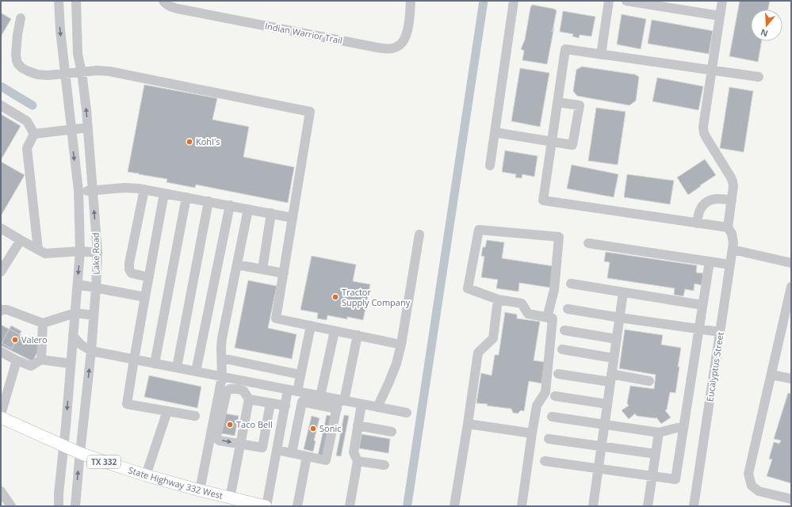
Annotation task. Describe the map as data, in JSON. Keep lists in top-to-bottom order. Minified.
{"streets":{"main road":["TX 332","State Highway 332 West"],"street":["Indian Warrior Trail","Lake Road","Eucalyptus Street"]},"crossings":[["Lake Road","State Highway 332 West"]],"places":["Kohl's","Tractor Supply Company","Valero","Taco Bell","Sonic"],"north":"bottom"}
